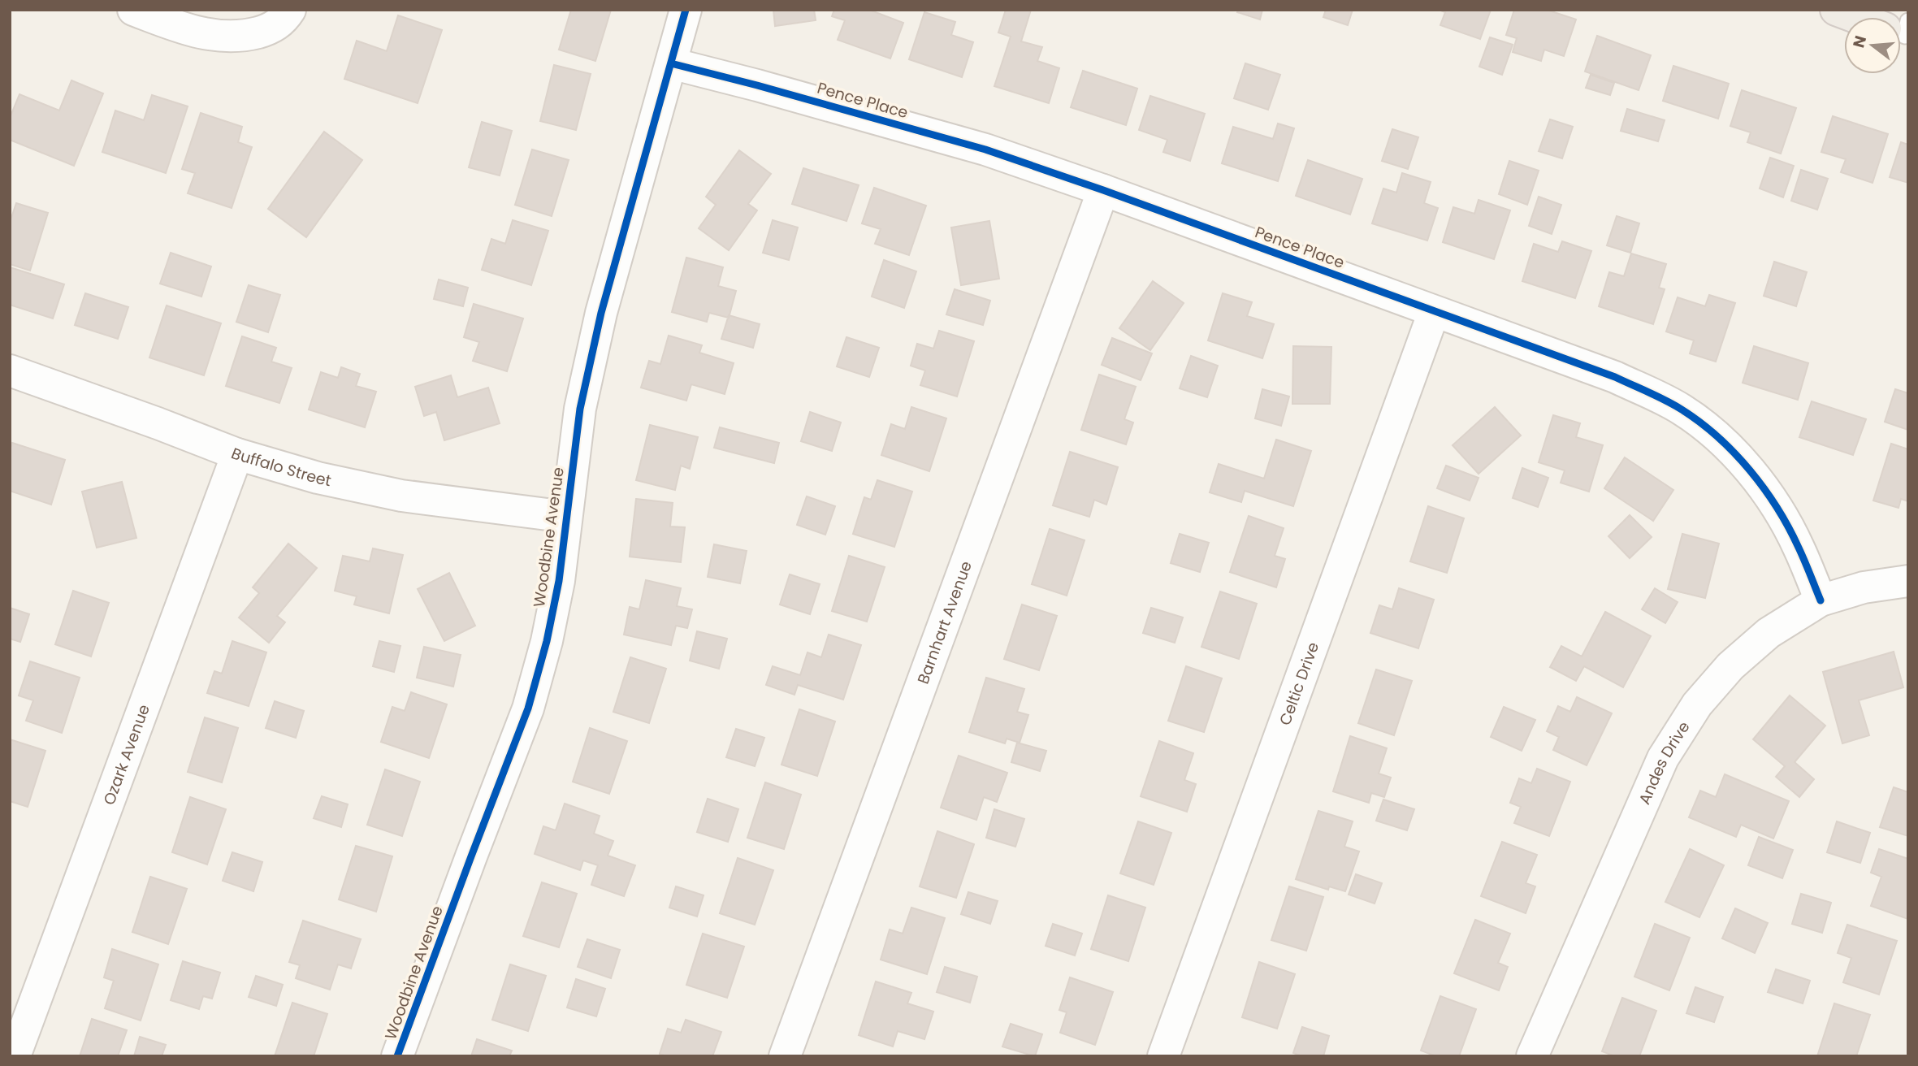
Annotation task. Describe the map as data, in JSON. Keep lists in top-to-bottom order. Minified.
{"streets":{"street":["Pence Place","Buffalo Street","Woodbine Avenue","Barnhart Avenue","Celtic Drive","Ozark Avenue","Andes Drive"]},"crossings":[["Pence Place","Woodbine Avenue"],["Pence Place","Barnhart Avenue"],["Pence Place","Celtic Drive"],["Pence Place","Andes Drive"],["Buffalo Street","Woodbine Avenue"],["Buffalo Street","Ozark Avenue"]],"north":"left"}
